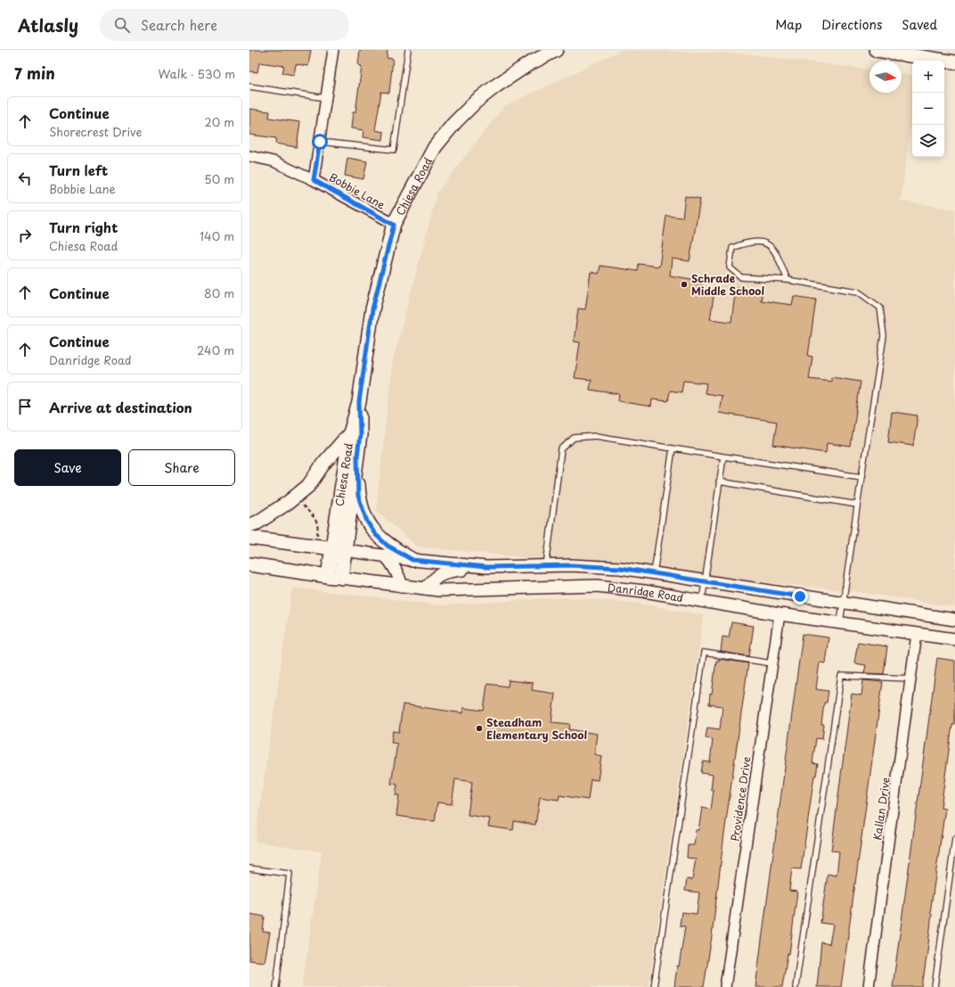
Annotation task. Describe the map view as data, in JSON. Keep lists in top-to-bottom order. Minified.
{"streets":{"main road":["Chiesa Road"],"street":["Bobbie Lane","Danridge Road","Providence Drive","Kallan Drive"]},"crossings":[["Chiesa Road","Bobbie Lane"],["Chiesa Road","Danridge Road"],["Danridge Road","Providence Drive"],["Danridge Road","Kallan Drive"]],"places":["Schrade Middle School","Steadham Elementary School"],"north":"right","page":{"header":"Atlasly","search":"Search here","nav":["Map","Directions","Saved"],"heading":["7 min","Walk · 530 m"],"map_buttons":["+","−"],"list":[["Continue","Shorecrest Drive","20 m"],["Turn left","Bobbie Lane","50 m"],["Turn right","Chiesa Road","140 m"],["Continue","80 m"],["Continue","Danridge Road","240 m"],"Arrive at destination"],"buttons":["Save","Share"]}}
